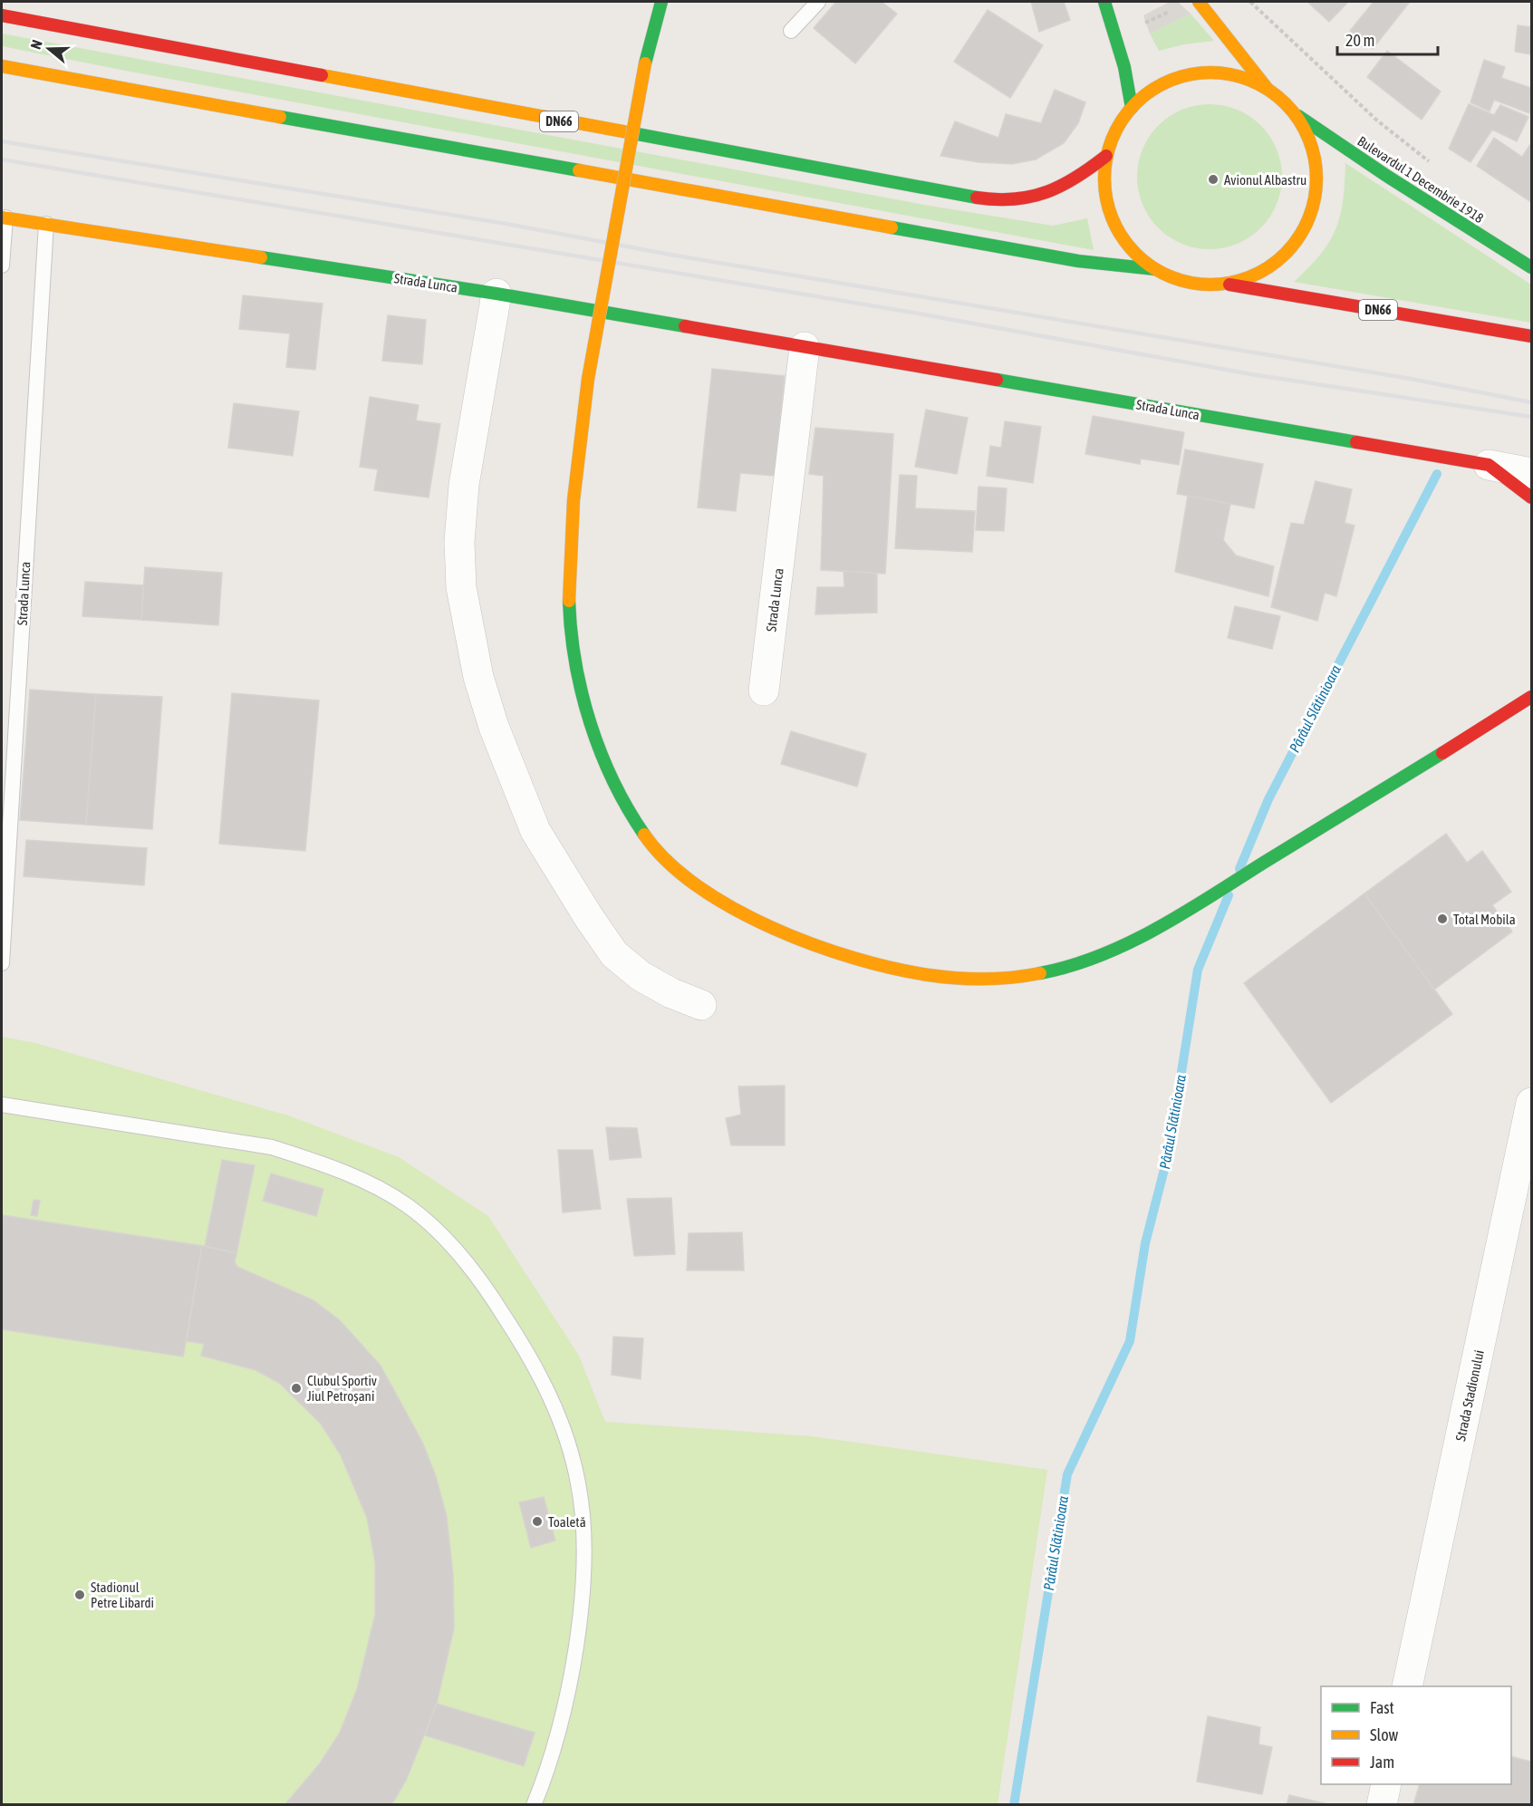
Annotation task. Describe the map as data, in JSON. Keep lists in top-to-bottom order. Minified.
{"streets":{"main road":["DN66","Bulevardul 1 Decembrie 1918","Strada Lunca"],"street":["Strada Stadionului"]},"water":["Pârâul Slătinioara"],"places":["Avionul Albastru","Total Mobila","Clubul Sportiv Jiul Petroșani","Toaletă","Stadionul Petre Libardi"],"legend":["Fast","Slow","Jam"],"scale_bar":"20 m","north":"left"}
